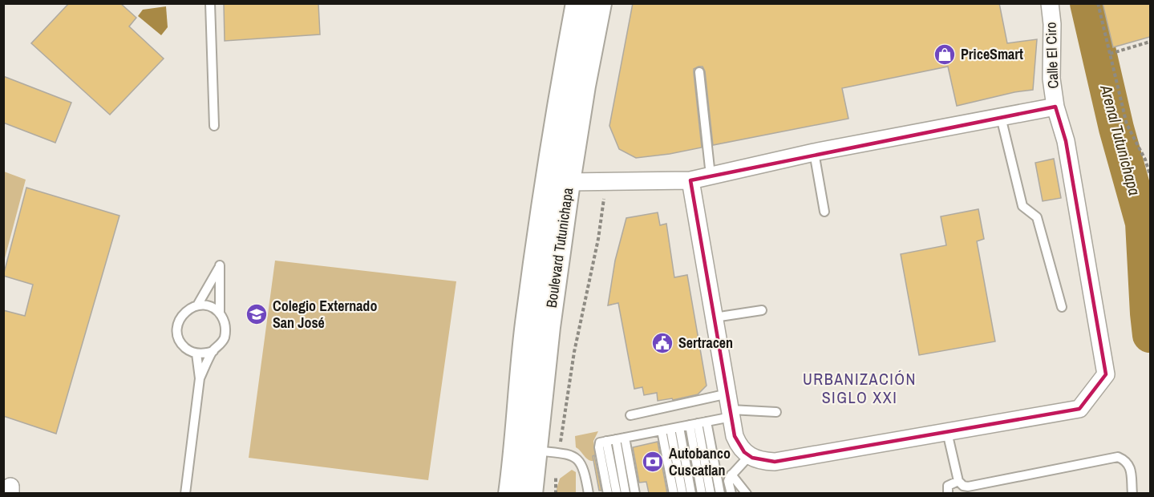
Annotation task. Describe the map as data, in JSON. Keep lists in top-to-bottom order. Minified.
{"streets":{"main road":["Boulevard Tutunichapa"],"street":["Calle El Ciro"]},"districts":["URBANIZACIÓN SIGLO XXI"],"water":["Arenal Tutunichapa"],"places":{"shop":["PriceSmart"],"school or university":["Colegio Externado San José"],"public building":["Sertracen"],"bank":["Autobanco Cuscatlan"]}}
